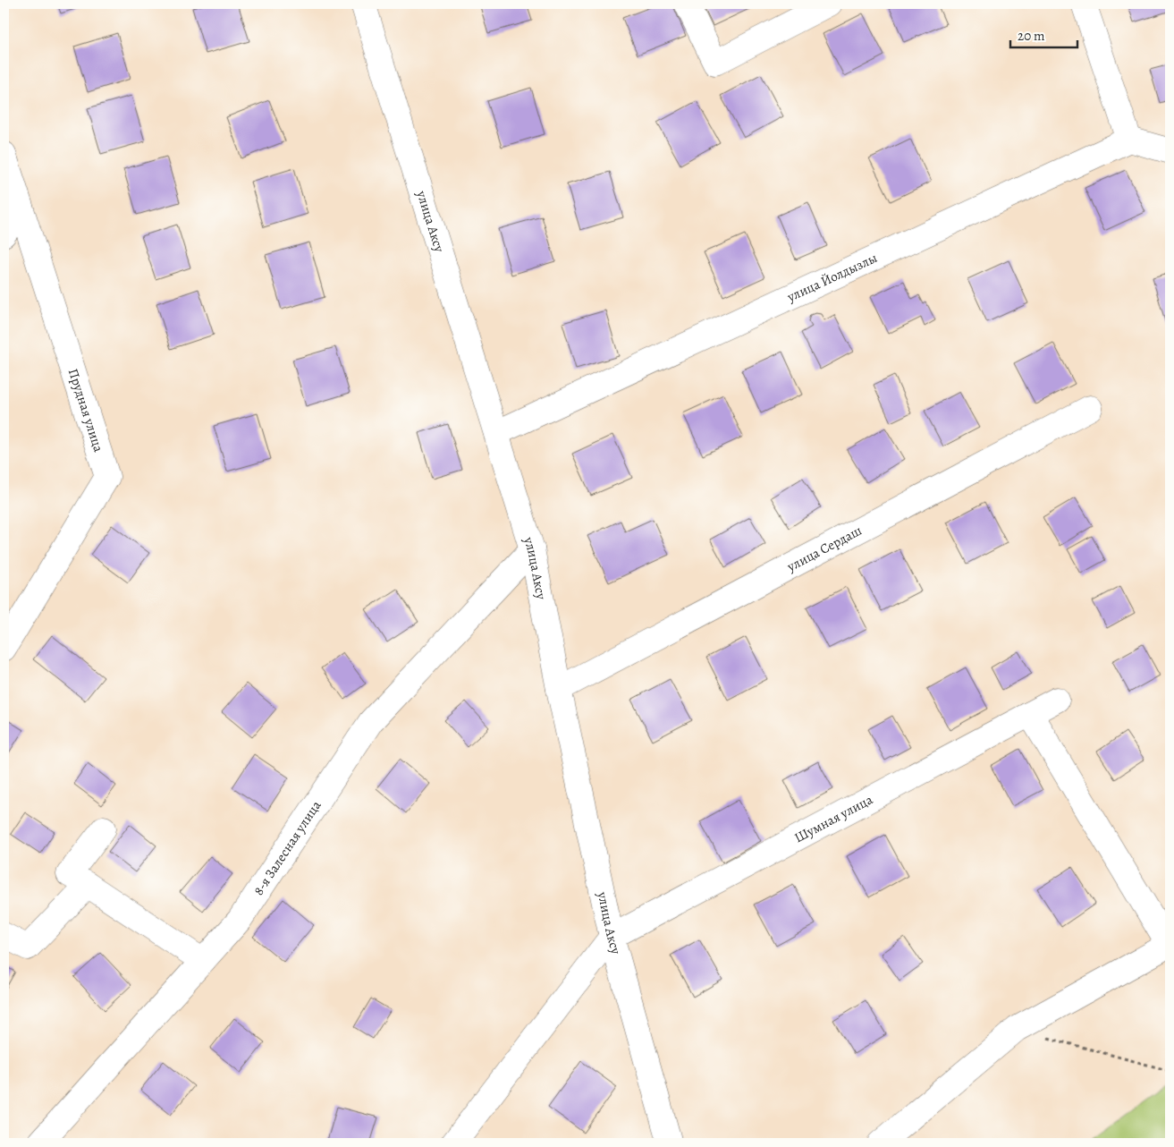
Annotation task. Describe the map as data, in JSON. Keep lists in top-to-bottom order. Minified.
{"streets":{"street":["улица Аксу","улица Йолдызлы","Прудная улица","улица Сердаш","Шумная улица","8-я Залесная улица"]},"crossings":[["улица Аксу","улица Йолдызлы"],["улица Аксу","улица Сердаш"],["улица Аксу","Шумная улица"],["улица Аксу","8-я Залесная улица"]],"scale_bar":"20 m"}
